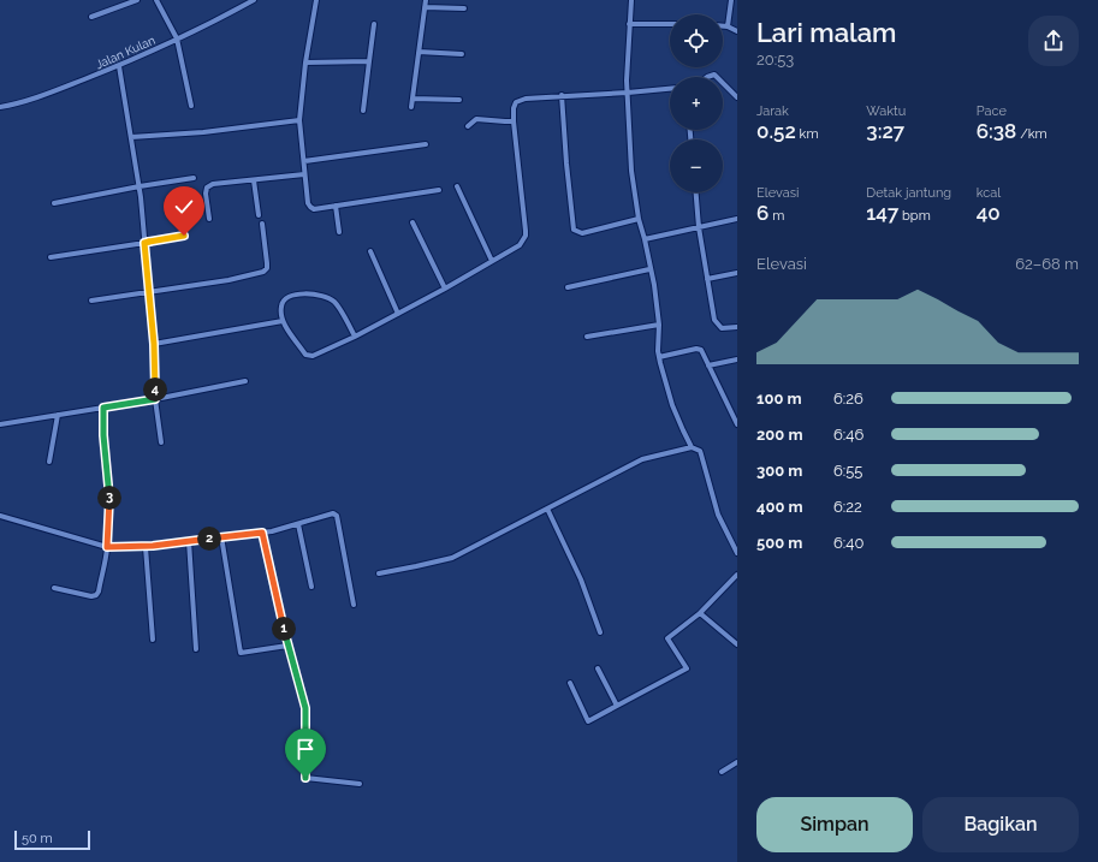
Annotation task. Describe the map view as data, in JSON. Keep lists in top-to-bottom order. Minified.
{"streets":{"street":["Jalan Kulan"]},"scale_bar":"50 m","page":{"heading":["Lari malam","20:53"],"map_buttons":["+","−"],"stats":[["Jarak","0.52 km"],["Waktu","3:27"],["Pace","6:38 /km"],["Elevasi","6 m"],["Detak jantung","147 bpm"],["kcal","40"]],"chart":["Elevasi","62–68 m"],"pins":["4","3","2","1"],"list":[{"name":"100 m","note":"6:26"},{"name":"200 m","note":"6:46"},{"name":"300 m","note":"6:55"},{"name":"400 m","note":"6:22"},{"name":"500 m","note":"6:40"}],"buttons":["Simpan","Bagikan"],"scale":"50 m"}}
